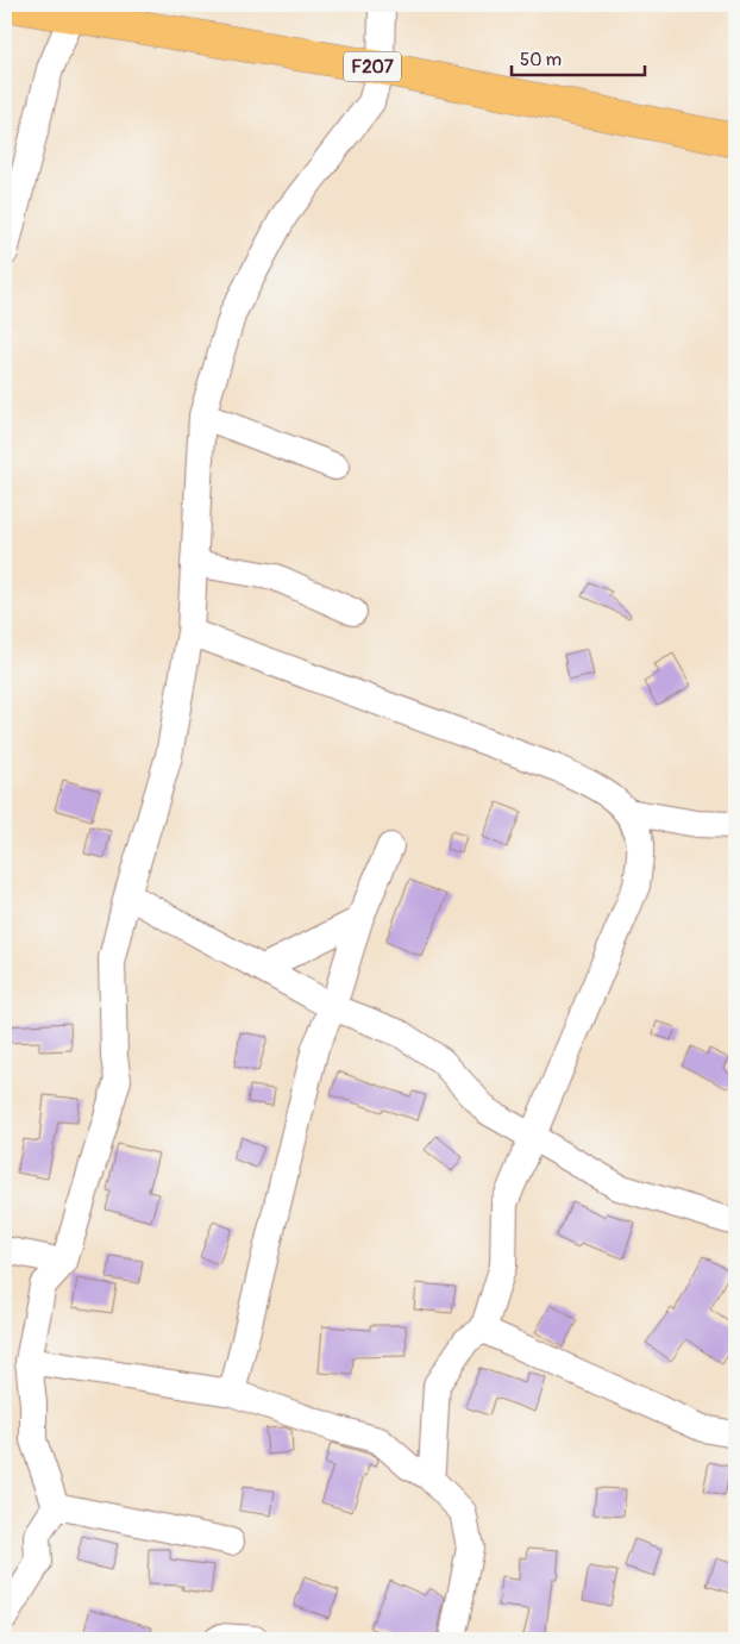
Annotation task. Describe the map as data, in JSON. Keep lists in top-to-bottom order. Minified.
{"streets":{"main road":["F207"]},"scale_bar":"50 m"}
